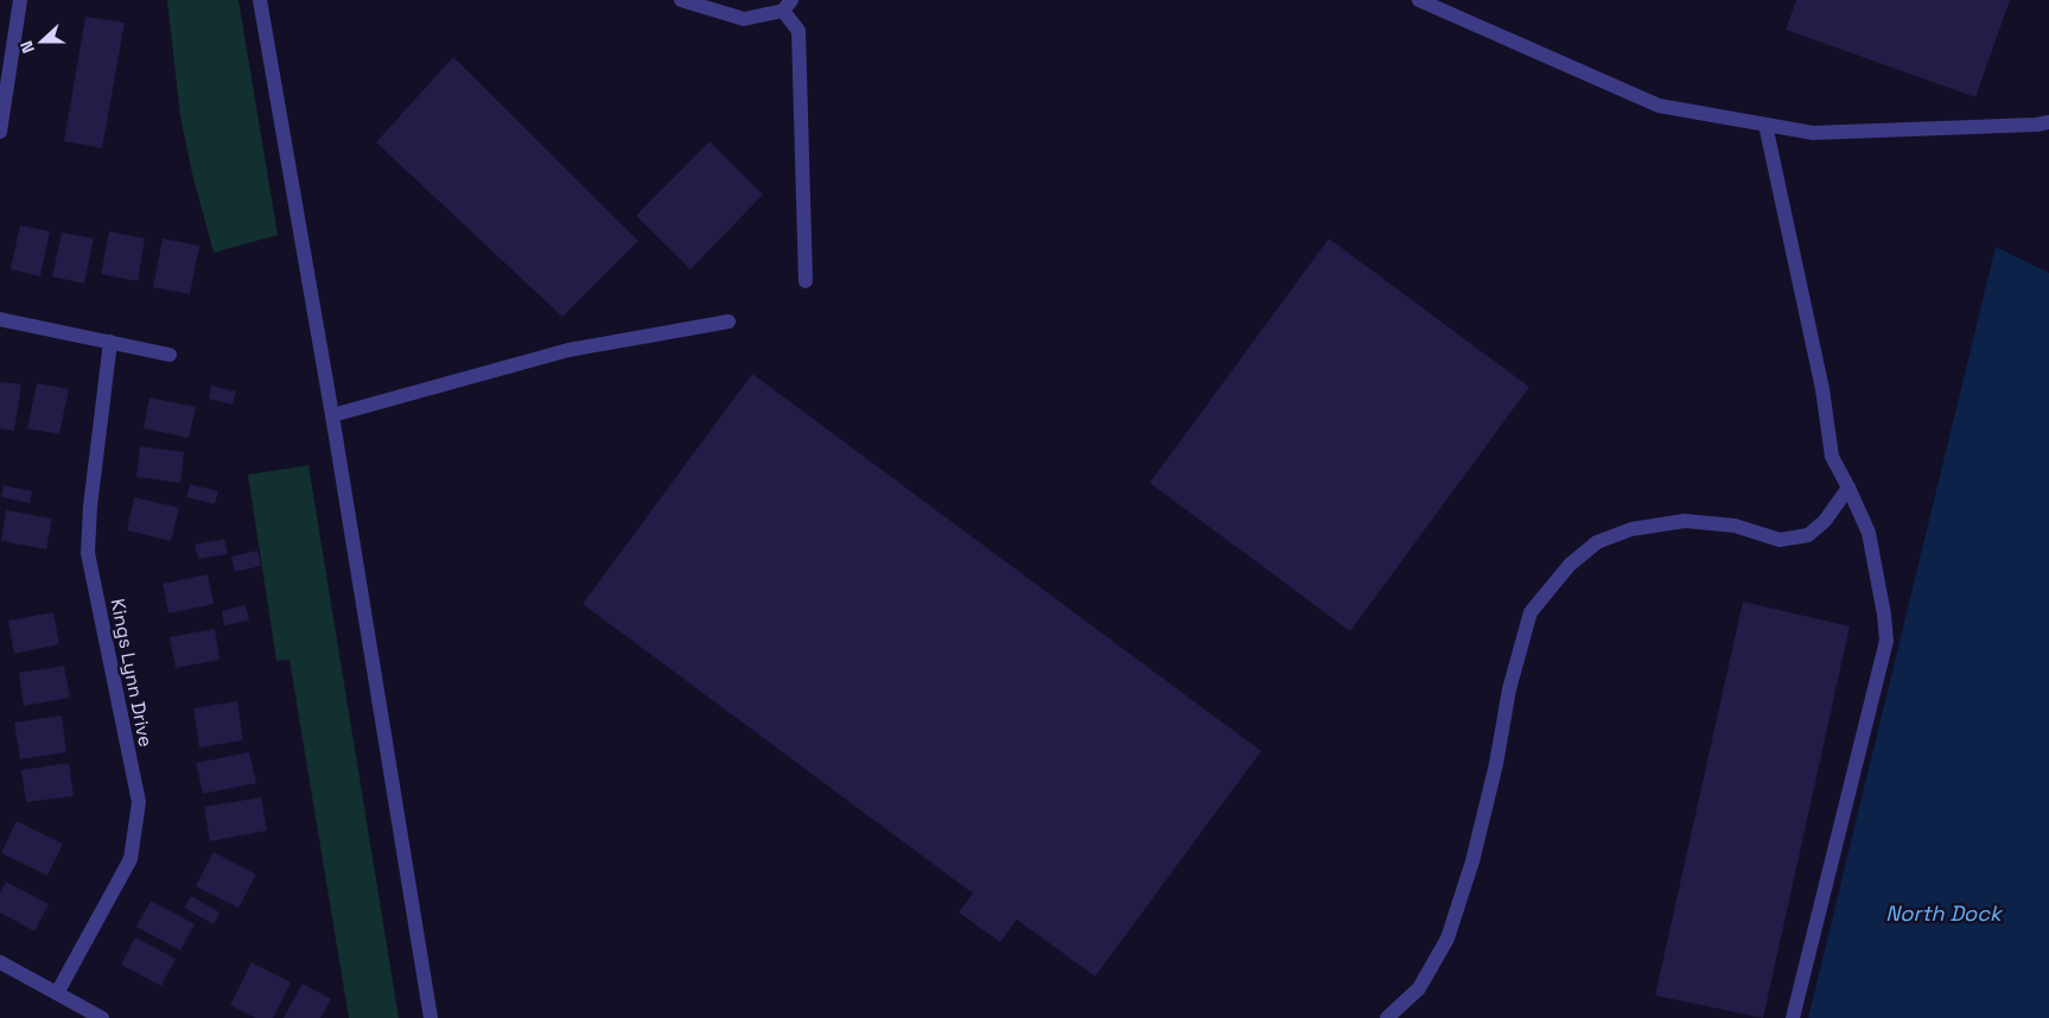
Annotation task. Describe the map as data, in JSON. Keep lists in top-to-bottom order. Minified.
{"streets":{"street":["Kings Lynn Drive"]},"water":["North Dock"],"north":"left"}
